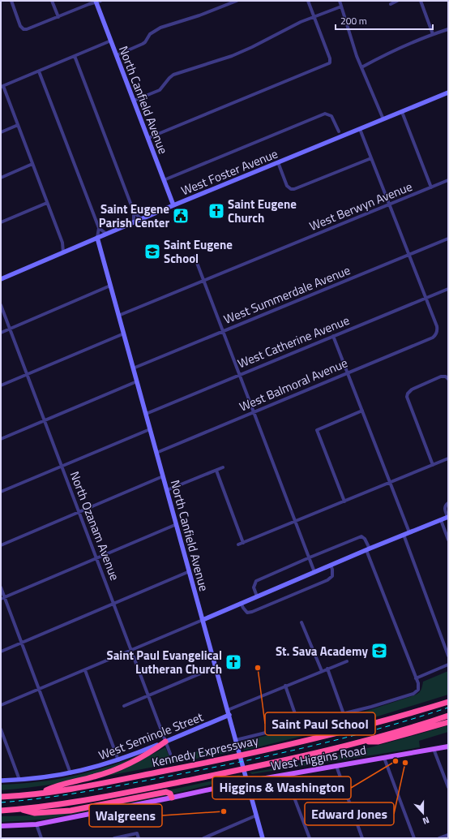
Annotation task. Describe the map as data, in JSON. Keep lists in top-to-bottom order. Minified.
{"streets":{"highway":["Kennedy Expressway"],"main road":["West Higgins Road"],"street":["North Canfield Avenue","West Foster Avenue","West Berwyn Avenue","West Summerdale Avenue","West Catherine Avenue","West Balmoral Avenue","North Ozanam Avenue","West Seminole Street"]},"crossings":[["North Canfield Avenue","West Foster Avenue"],["North Canfield Avenue","West Berwyn Avenue"],["North Canfield Avenue","West Summerdale Avenue"],["North Canfield Avenue","West Catherine Avenue"],["North Canfield Avenue","West Balmoral Avenue"],["North Canfield Avenue","West Seminole Street"],["North Canfield Avenue","West Higgins Road"],["West Catherine Avenue","West Balmoral Avenue"],["North Ozanam Avenue","West Seminole Street"]],"places":{"church":["Saint Eugene Church","Saint Paul Evangelical Lutheran Church"],"public building":["Saint Eugene Parish Center"],"school or university":["Saint Eugene School","St. Sava Academy"],"other":["Saint Paul School","Higgins & Washington","Edward Jones","Walgreens"]},"scale_bar":"200 m","north":"bottom"}
